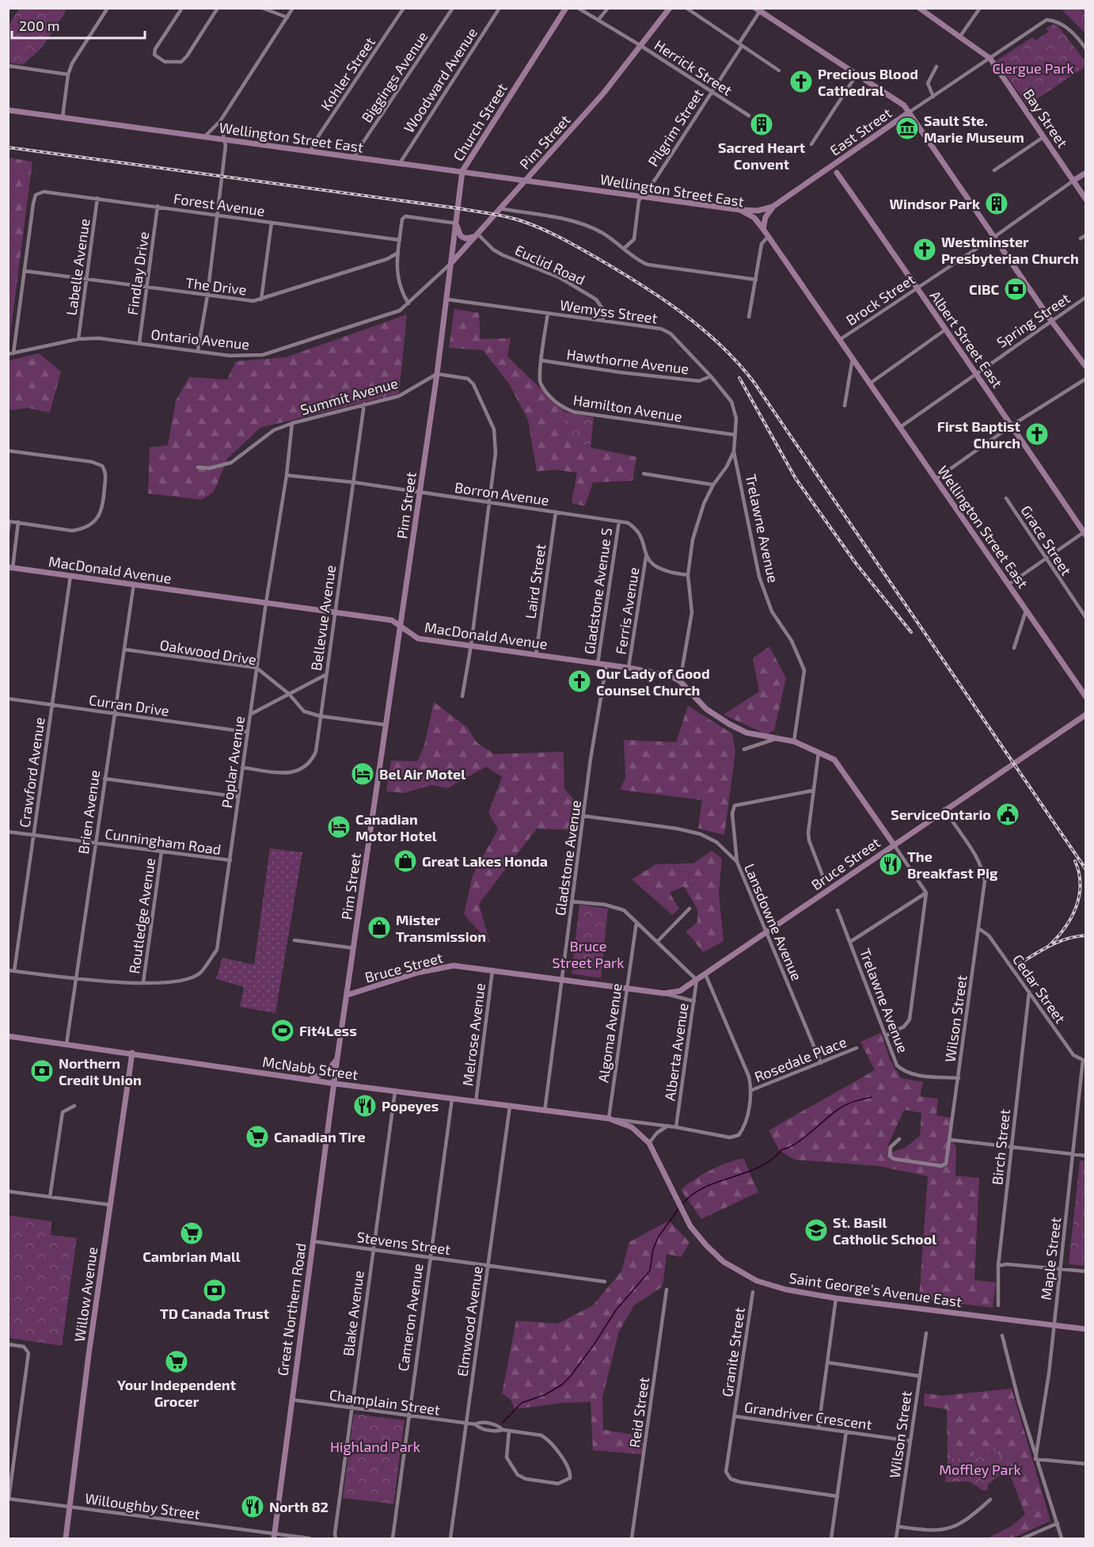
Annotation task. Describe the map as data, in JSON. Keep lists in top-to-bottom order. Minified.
{"streets":{"main road":["Bay Street","Church Street","East Street","Wellington Street East","Pim Street","Albert Street East","MacDonald Avenue","Bruce Street","McNabb Street","Saint George's Avenue East","Willow Avenue","Great Northern Road"],"street":["Herrick Street","Kohler Street","Biggings Avenue","Woodward Avenue","Pilgrim Street","Forest Avenue","Euclid Road","Labelle Avenue","Findlay Drive","The Drive","Brock Street","Wemyss Street","Spring Street","Ontario Avenue","Hawthorne Avenue","Summit Avenue","Hamilton Avenue","Borron Avenue","Trelawne Avenue","Grace Street","Laird Street","Gladstone Avenue S","Ferris Avenue","Bellevue Avenue","Oakwood Drive","Curran Drive","Poplar Avenue","Crawford Avenue","Brien Avenue","Cunningham Road","Gladstone Avenue","Routledge Avenue","Lansdowne Avenue","Cedar Street","Wilson Street","Algoma Avenue","Melrose Avenue","Alberta Avenue","Rosedale Place","Birch Street","Stevens Street","Maple Street","Blake Avenue","Cameron Avenue","Elmwood Avenue","Granite Street","Champlain Street","Reid Street","Grandriver Crescent","Willoughby Street"]},"crossings":[["Herrick Street","Pilgrim Street"],["Herrick Street","Pim Street"],["Kohler Street","Wellington Street East"],["Biggings Avenue","Wellington Street East"],["Woodward Avenue","Wellington Street East"],["Bay Street","East Street"],["Bay Street","Brock Street"],["Church Street","Wellington Street East"],["Church Street","Pim Street"],["Church Street","Ontario Avenue"],["Pilgrim Street","Wellington Street East"],["East Street","Wellington Street East"],["Wellington Street East","Pim Street"],["Wellington Street East","Brock Street"],["Wellington Street East","Spring Street"],["Pim Street","Euclid Road"],["Pim Street","Wemyss Street"],["Pim Street","Ontario Avenue"],["Pim Street","Summit Avenue"],["Pim Street","Borron Avenue"],["Pim Street","MacDonald Avenue"],["Pim Street","Oakwood Drive"],["Pim Street","Bruce Street"],["Pim Street","McNabb Street"],["Pim Street","Great Northern Road"],["Forest Avenue","Labelle Avenue"],["Forest Avenue","Findlay Drive"],["Forest Avenue","The Drive"],["Euclid Road","Wemyss Street"],["Labelle Avenue","The Drive"],["Labelle Avenue","Ontario Avenue"],["Findlay Drive","The Drive"],["Findlay Drive","Ontario Avenue"],["Brock Street","Albert Street East"],["Wemyss Street","Hawthorne Avenue"],["Wemyss Street","Hamilton Avenue"],["Wemyss Street","Trelawne Avenue"],["Spring Street","Albert Street East"],["Hawthorne Avenue","Hamilton Avenue"],["Summit Avenue","Bellevue Avenue"],["Summit Avenue","Poplar Avenue"],["Borron Avenue","Laird Street"],["Borron Avenue","Gladstone Avenue S"],["Borron Avenue","Ferris Avenue"],["Borron Avenue","Bellevue Avenue"],["Borron Avenue","Poplar Avenue"],["Trelawne Avenue","MacDonald Avenue"],["Trelawne Avenue","Wilson Street"],["MacDonald Avenue","Laird Street"],["MacDonald Avenue","Gladstone Avenue S"],["MacDonald Avenue","Ferris Avenue"],["MacDonald Avenue","Bellevue Avenue"],["MacDonald Avenue","Poplar Avenue"],["MacDonald Avenue","Crawford Avenue"],["MacDonald Avenue","Brien Avenue"],["MacDonald Avenue","Gladstone Avenue"],["MacDonald Avenue","Bruce Street"],["Bellevue Avenue","Oakwood Drive"],["Bellevue Avenue","Poplar Avenue"],["Oakwood Drive","Poplar Avenue"],["Oakwood Drive","Brien Avenue"],["Curran Drive","Poplar Avenue"],["Curran Drive","Crawford Avenue"],["Curran Drive","Brien Avenue"],["Poplar Avenue","Crawford Avenue"],["Poplar Avenue","Brien Avenue"],["Poplar Avenue","Cunningham Road"],["Poplar Avenue","Routledge Avenue"],["Crawford Avenue","Cunningham Road"],["Brien Avenue","Cunningham Road"],["Brien Avenue","McNabb Street"],["Cunningham Road","Routledge Avenue"],["Gladstone Avenue","Bruce Street"],["Gladstone Avenue","Lansdowne Avenue"],["Gladstone Avenue","McNabb Street"],["Bruce Street","Lansdowne Avenue"],["Bruce Street","Wilson Street"],["Bruce Street","Algoma Avenue"],["Bruce Street","Melrose Avenue"],["Bruce Street","Alberta Avenue"],["Lansdowne Avenue","Rosedale Place"],["Cedar Street","Wilson Street"],["Cedar Street","Birch Street"],["Cedar Street","Maple Street"],["Wilson Street","Grandriver Crescent"],["Algoma Avenue","McNabb Street"],["Melrose Avenue","McNabb Street"],["Alberta Avenue","McNabb Street"],["Rosedale Place","McNabb Street"],["McNabb Street","Saint George's Avenue East"],["McNabb Street","Willow Avenue"],["McNabb Street","Great Northern Road"],["McNabb Street","Blake Avenue"],["McNabb Street","Cameron Avenue"],["McNabb Street","Elmwood Avenue"],["Stevens Street","Great Northern Road"],["Stevens Street","Blake Avenue"],["Stevens Street","Cameron Avenue"],["Stevens Street","Elmwood Avenue"],["Maple Street","Saint George's Avenue East"],["Willow Avenue","Willoughby Street"],["Great Northern Road","Champlain Street"],["Great Northern Road","Willoughby Street"],["Blake Avenue","Champlain Street"],["Cameron Avenue","Champlain Street"],["Elmwood Avenue","Champlain Street"],["Granite Street","Grandriver Crescent"]],"parks":["Clergue Park","Bruce Street Park","Highland Park","Moffley Park"],"places":{"church":["Precious Blood Cathedral","Westminster Presbyterian Church","First Baptist Church","Our Lady of Good Counsel Church"],"building":["Sacred Heart Convent","Windsor Park"],"museum":["Sault Ste. Marie Museum"],"bank":["CIBC","Northern Credit Union","TD Canada Trust"],"hotel":["Bel Air Motel","Canadian Motor Hotel"],"public building":["ServiceOntario"],"shop":["Great Lakes Honda","Mister Transmission"],"restaurant":["The Breakfast Pig","Popeyes","North 82"],"sports":["Fit4Less"],"supermarket":["Canadian Tire","Cambrian Mall","Your Independent Grocer"],"school or university":["St. Basil Catholic School"]},"scale_bar":"200 m"}
